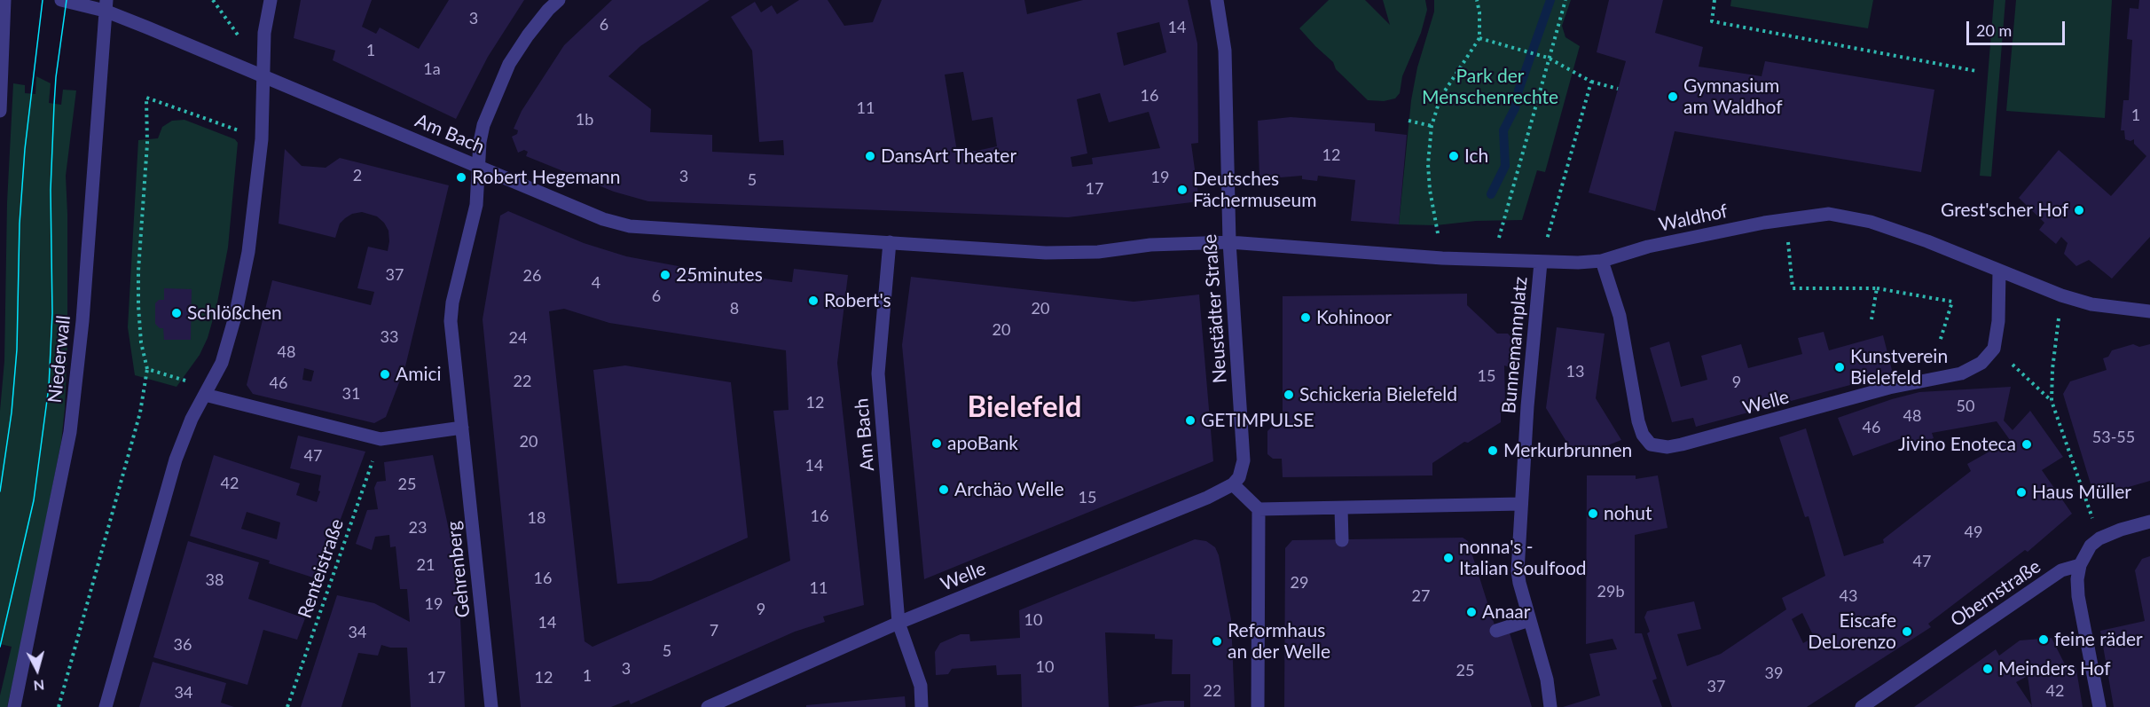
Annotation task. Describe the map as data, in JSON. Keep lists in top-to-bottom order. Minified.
{"streets":{"street":["Am Bach","Waldhof","Neustädter Straße","Bunnemannplatz","Niederwall","Welle","Gehrenberg","Obernstraße"],"path":["Renteistraße"]},"crossings":[["Am Bach","Waldhof"],["Am Bach","Neustädter Straße"],["Am Bach","Niederwall"],["Am Bach","Welle"],["Am Bach","Gehrenberg"],["Waldhof","Neustädter Straße"],["Waldhof","Bunnemannplatz"],["Waldhof","Welle"],["Neustädter Straße","Welle"]],"districts":["Bielefeld"],"parks":["Park der Menschenrechte"],"places":["Gymnasium am Waldhof","DansArt Theater","Ich","Robert Hegemann","Deutsches Fächermuseum","Grest'scher Hof","25minutes","Robert's","Schlößchen","Kohinoor","Kunstverein Bielefeld","Amici","Schickeria Bielefeld","GETIMPULSE","apoBank","Jivino Enoteca","Merkurbrunnen","Archäo Welle","Haus Müller","nohut","nonna's - Italian Soulfood","Anaar","Eiscafe DeLorenzo","feine räder","Reformhaus an der Welle","Meinders Hof"],"house_numbers":["3","6","14","1","1a","16","11","1","1b","12","2","3","19","5","17","37","26","4","6","8","20","20","33","24","48","13","15","22","9","46","31","12","50","48","46","53-55","20","47","14","42","25","15","16","18","23","49","47","21","16","38","29","11","29b","27","43","19","9","10","14","7","34","36","5","10","3","25","39","1","17","12","37","22","42","34"],"scale_bar":"20 m","north":"bottom"}
